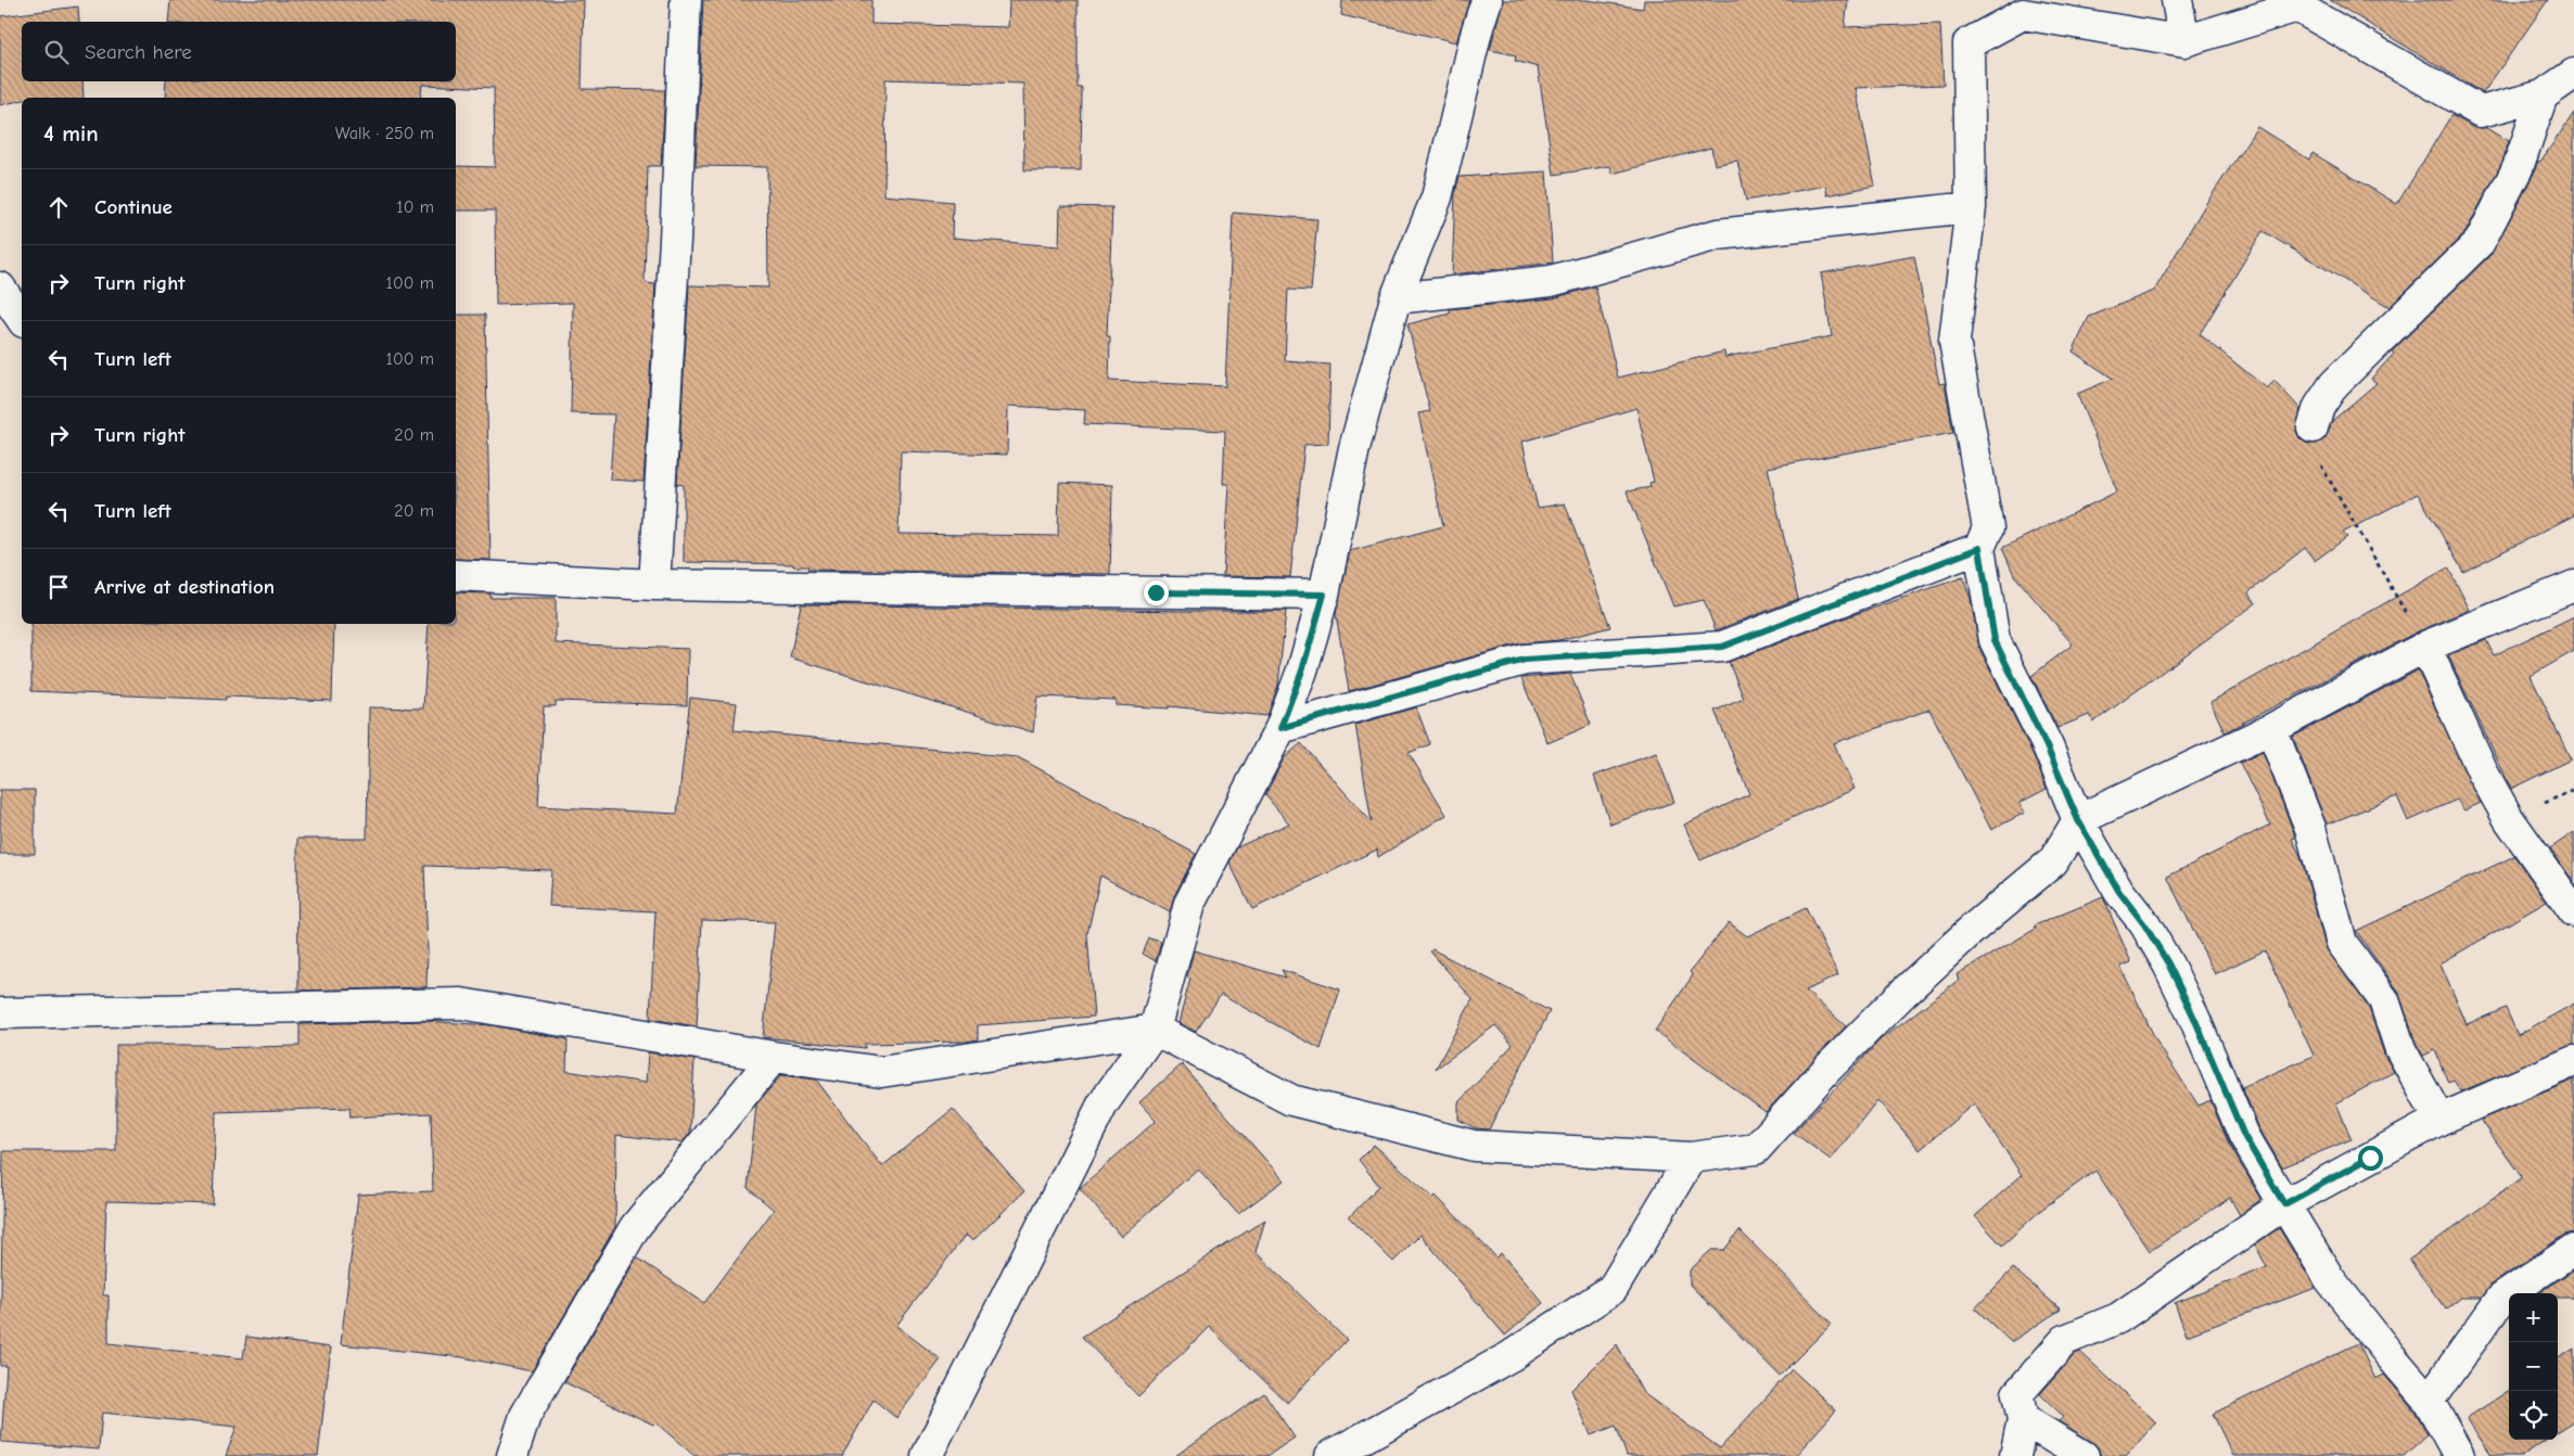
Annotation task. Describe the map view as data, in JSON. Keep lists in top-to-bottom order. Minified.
{"page":{"search":"Search here","heading":["4 min","Walk · 250 m"],"list":[["Continue","10 m"],["Turn right","100 m"],["Turn left","100 m"],["Turn right","20 m"],["Turn left","20 m"],"Arrive at destination"],"map_buttons":["+","−"]}}
